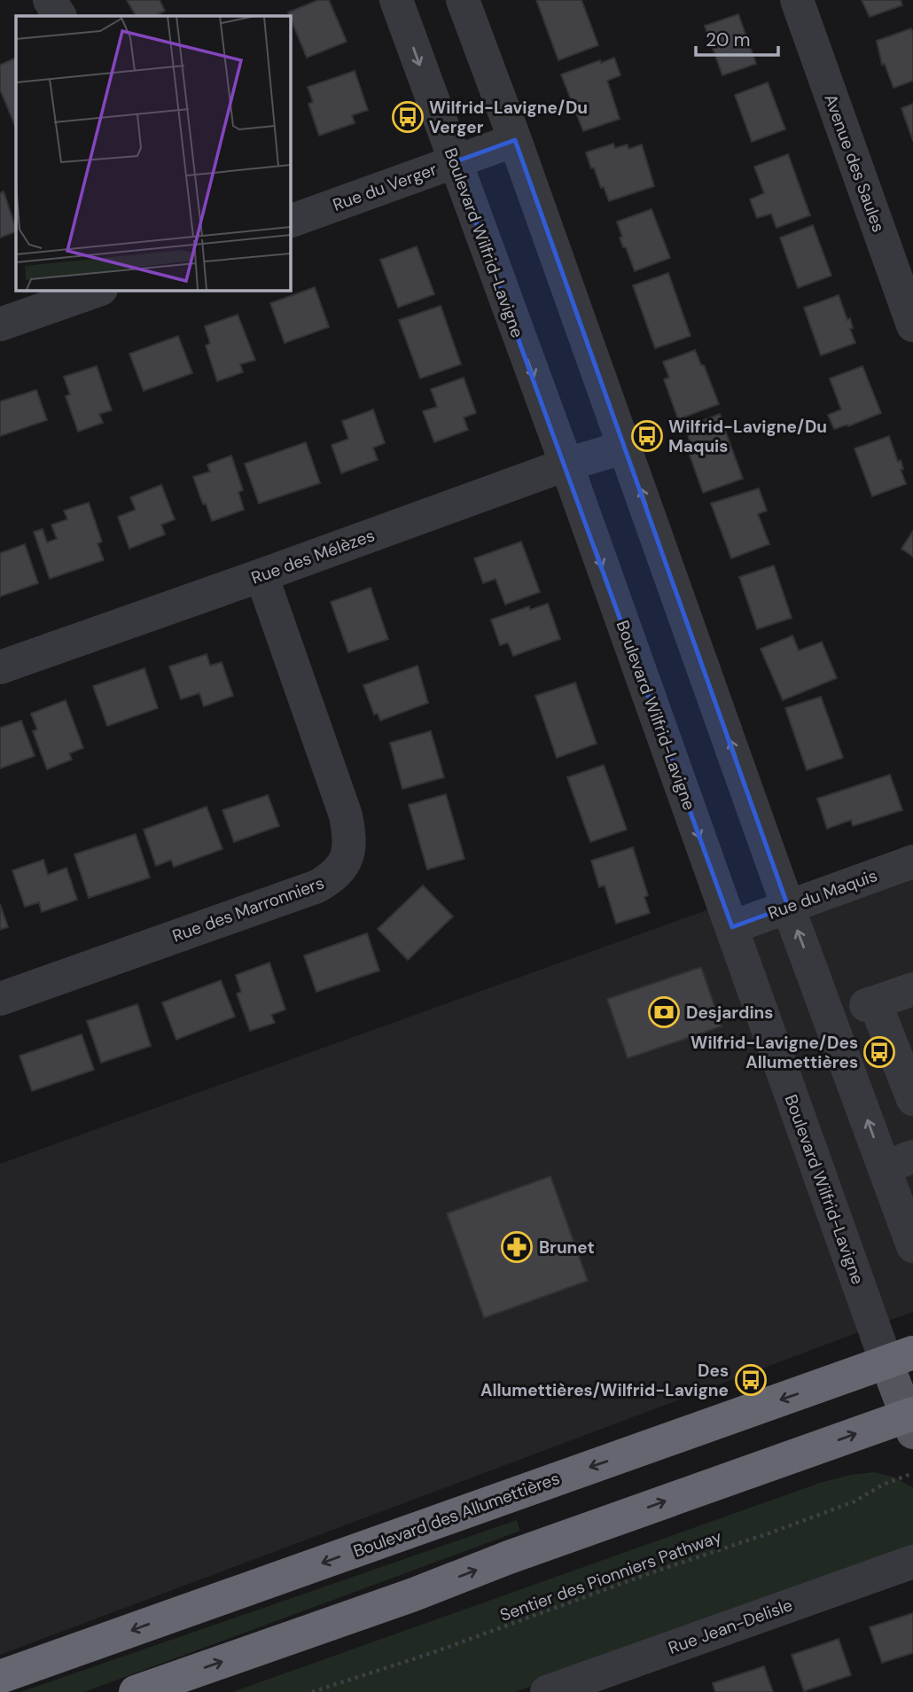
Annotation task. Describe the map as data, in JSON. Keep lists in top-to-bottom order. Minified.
{"streets":{"highway":["Boulevard des Allumettières"],"main road":["Boulevard Wilfrid-Lavigne"],"street":["Avenue des Saules","Rue du Verger","Rue des Mélèzes","Rue du Maquis","Rue des Marronniers","Rue Jean-Delisle"],"path":["Sentier des Pionniers Pathway"]},"crossings":[["Rue du Verger","Boulevard Wilfrid-Lavigne"],["Boulevard Wilfrid-Lavigne","Rue des Mélèzes"],["Boulevard Wilfrid-Lavigne","Rue du Maquis"],["Boulevard Wilfrid-Lavigne","Boulevard des Allumettières"],["Rue des Mélèzes","Rue des Marronniers"]],"places":{"bus stop":["Wilfrid-Lavigne/Du Verger","Wilfrid-Lavigne/Du Maquis","Wilfrid-Lavigne/Des Allumettières","Des Allumettières/Wilfrid-Lavigne"],"bank":["Desjardins"],"pharmacy":["Brunet"]},"scale_bar":"20 m"}
